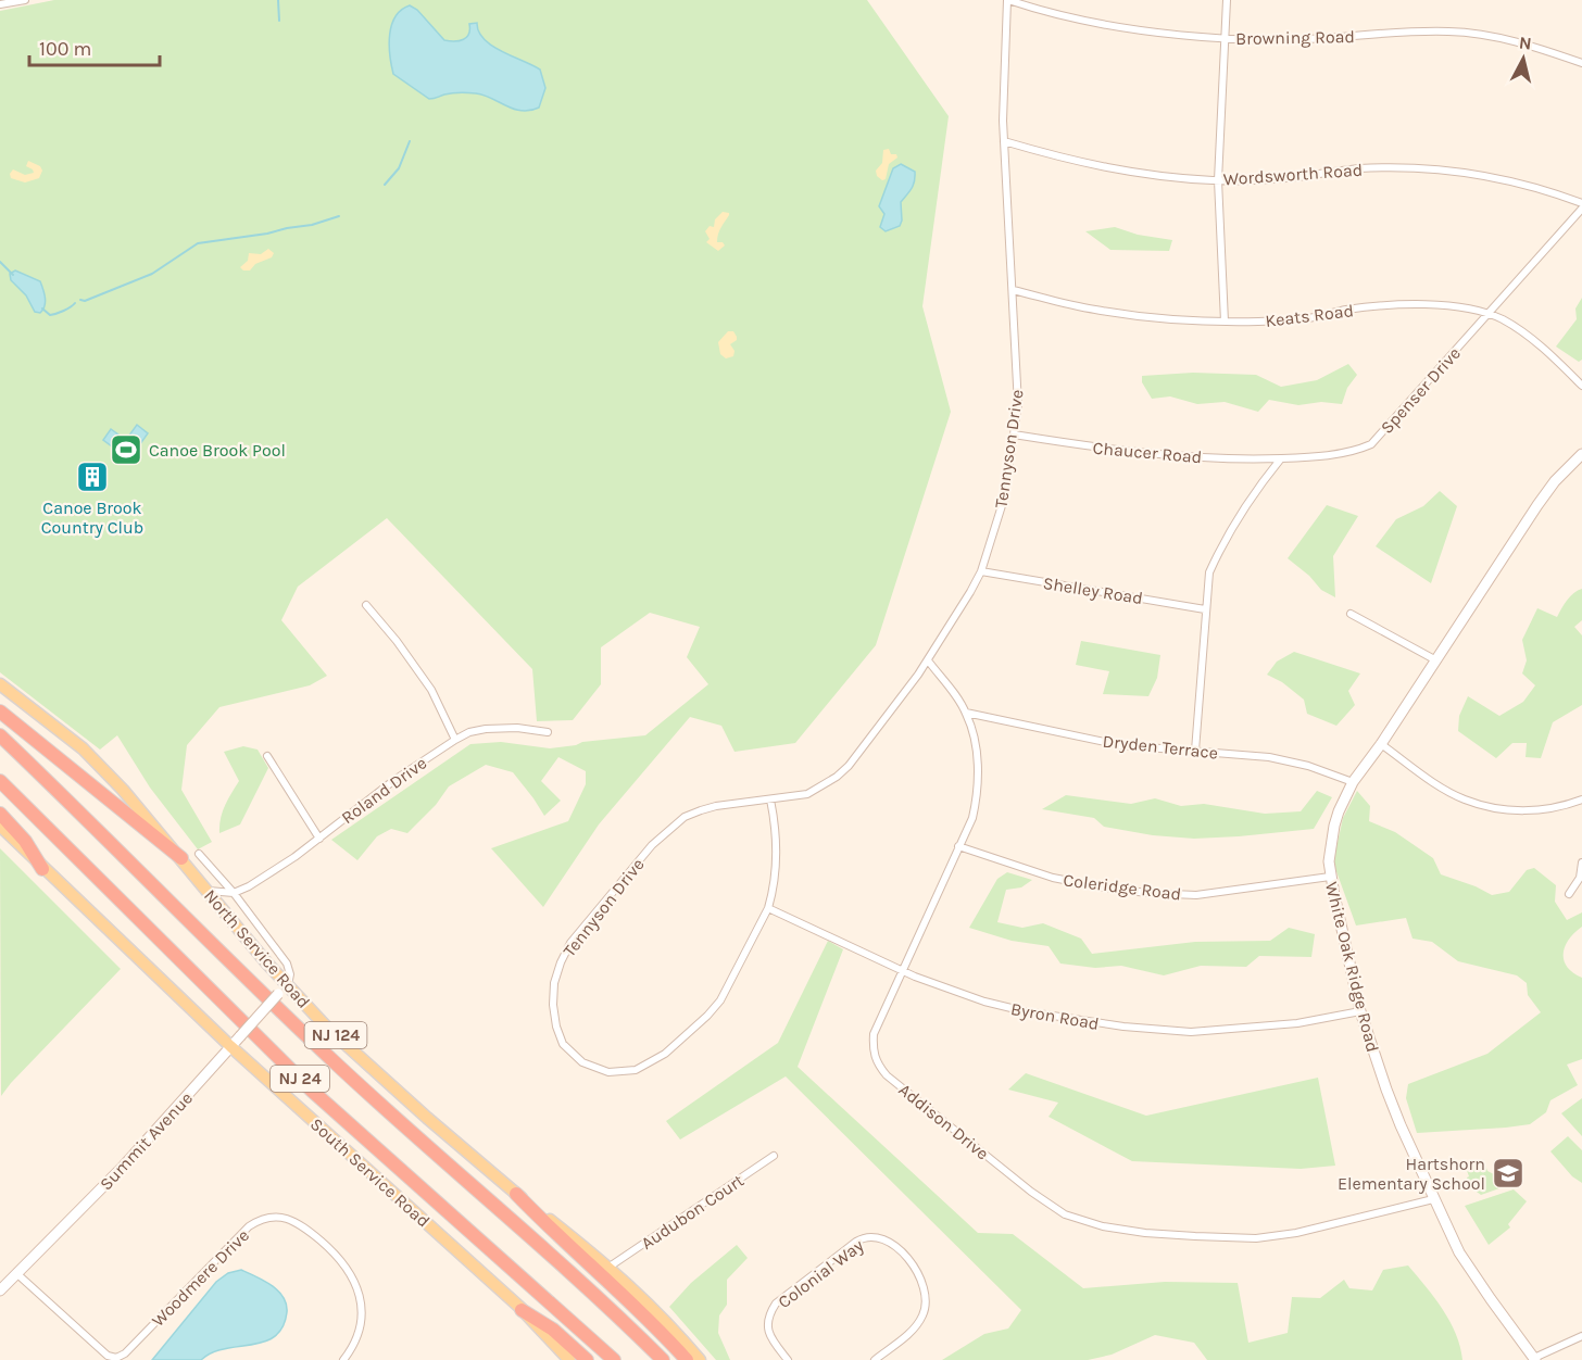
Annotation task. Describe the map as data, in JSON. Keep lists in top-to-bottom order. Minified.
{"streets":{"highway":["NJ 24"],"main road":["North Service Road","NJ 124","South Service Road"],"street":["Browning Road","Wordsworth Road","Keats Road","Spenser Drive","Tennyson Drive","Chaucer Road","Shelley Road","Dryden Terrace","Roland Drive","Coleridge Road","White Oak Ridge Road","Byron Road","Addison Drive","Summit Avenue","Audubon Court","Colonial Way","Woodmere Drive"]},"crossings":[["Browning Road","Tennyson Drive"],["Wordsworth Road","Tennyson Drive"],["Keats Road","Spenser Drive"],["Keats Road","Tennyson Drive"],["Spenser Drive","Chaucer Road"],["Tennyson Drive","Chaucer Road"],["Tennyson Drive","Shelley Road"],["Tennyson Drive","Byron Road"],["Tennyson Drive","Addison Drive"],["Dryden Terrace","White Oak Ridge Road"],["Dryden Terrace","Addison Drive"],["Coleridge Road","White Oak Ridge Road"],["Coleridge Road","Addison Drive"],["North Service Road","Summit Avenue"],["North Service Road","Audubon Court"],["White Oak Ridge Road","Byron Road"],["White Oak Ridge Road","Addison Drive"],["Byron Road","Addison Drive"],["Summit Avenue","South Service Road"],["Summit Avenue","Woodmere Drive"]],"places":{"sports":["Canoe Brook Pool"],"building":["Canoe Brook Country Club"],"school or university":["Hartshorn Elementary School"]},"scale_bar":"100 m","north":"top"}
